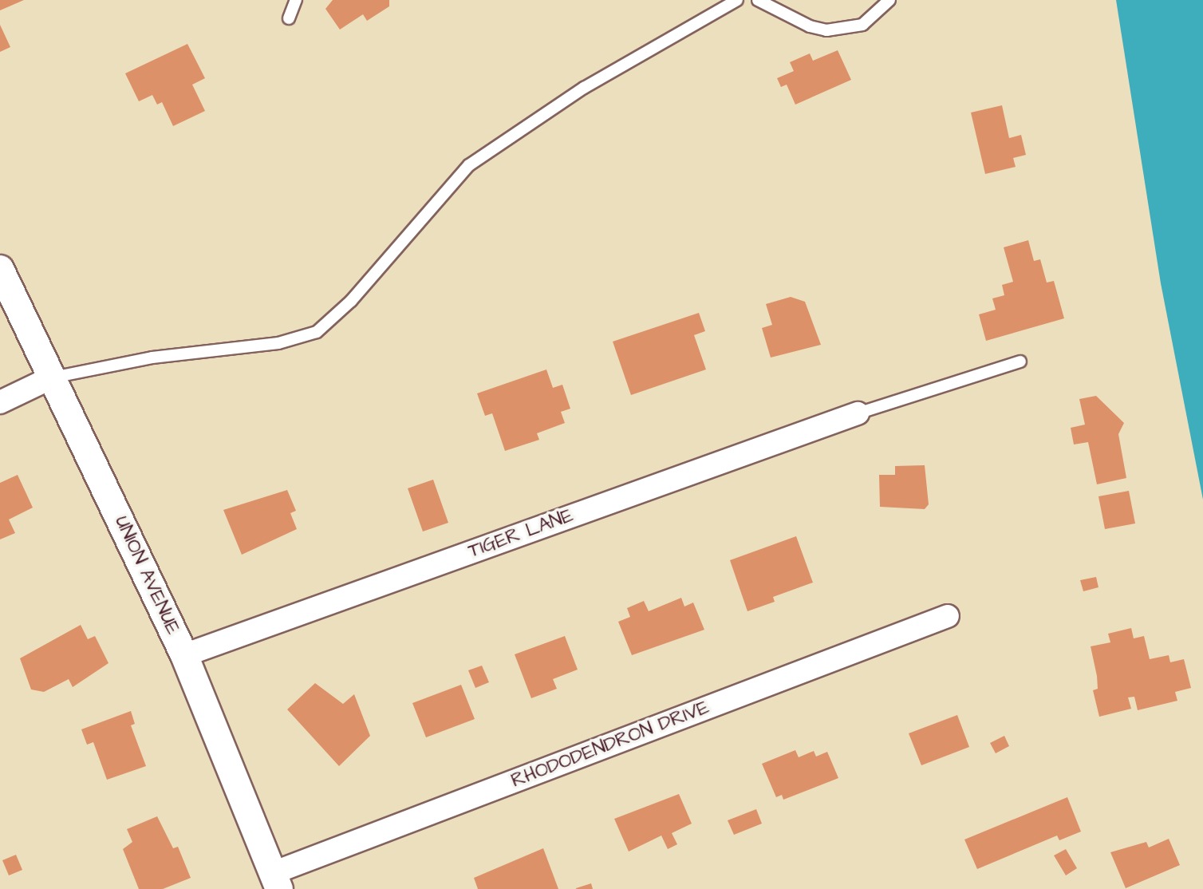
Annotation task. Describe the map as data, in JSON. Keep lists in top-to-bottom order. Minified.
{"streets":{"street":["TIGER LANE","UNION AVENUE","RHODODENDRON DRIVE"]},"crossings":[["TIGER LANE","UNION AVENUE"],["UNION AVENUE","RHODODENDRON DRIVE"]]}
